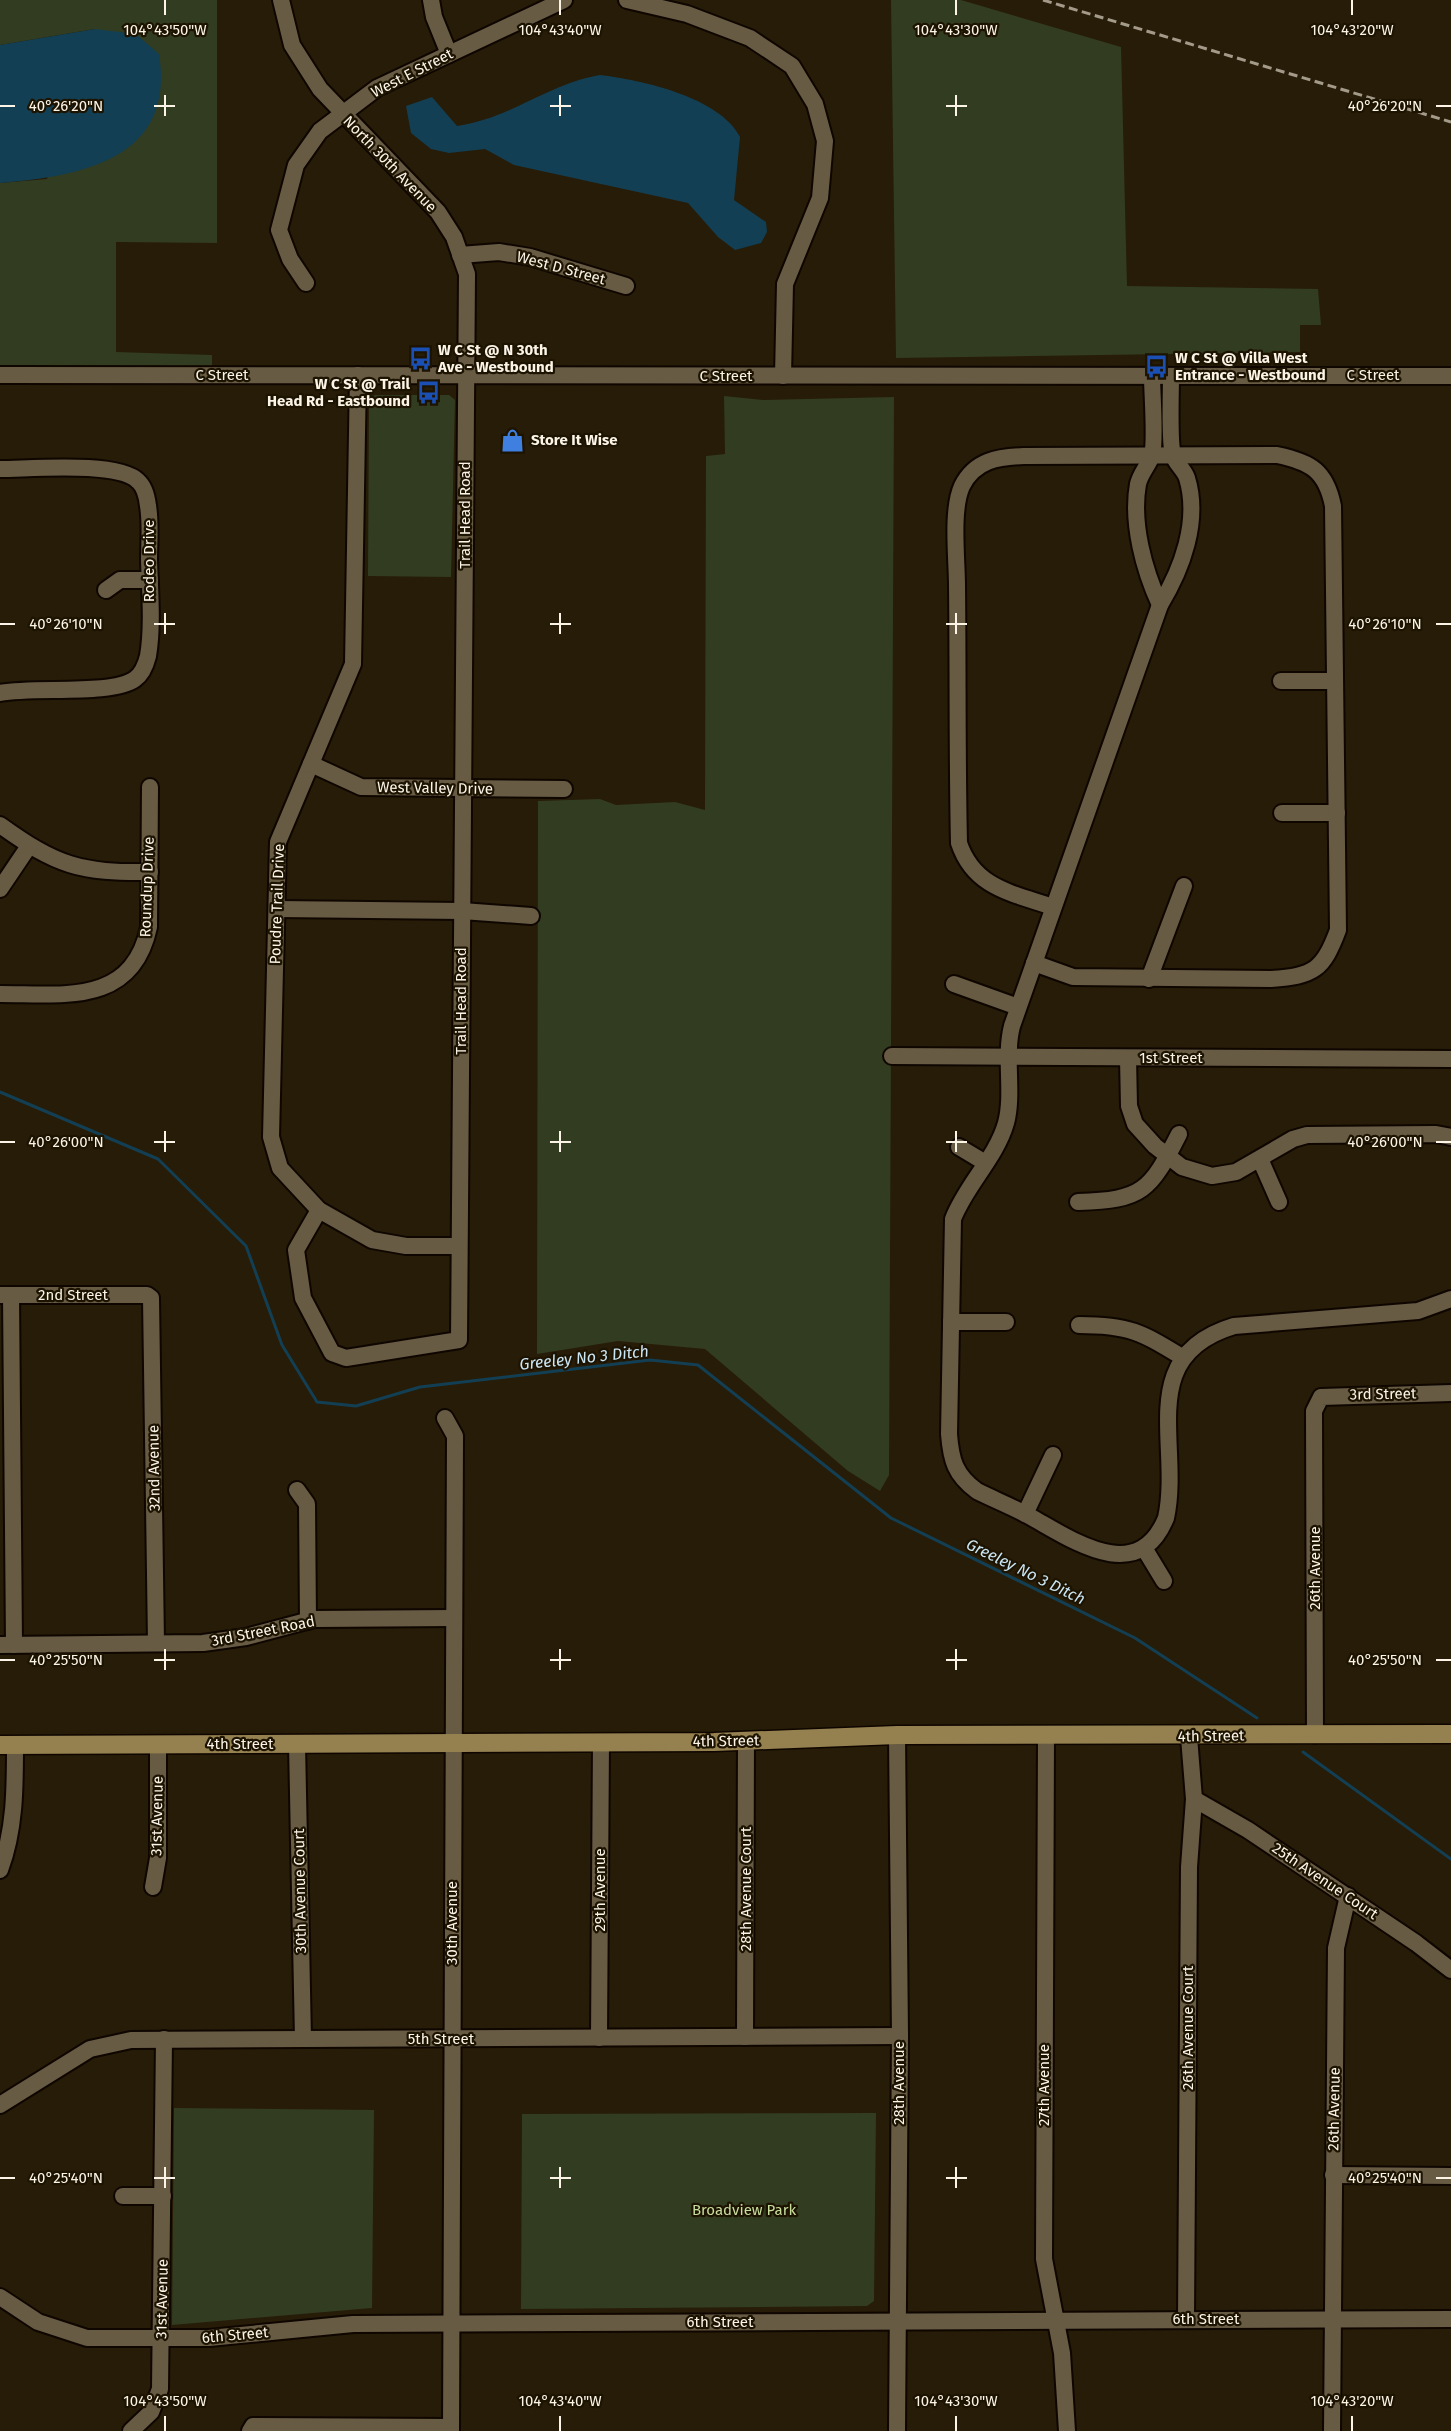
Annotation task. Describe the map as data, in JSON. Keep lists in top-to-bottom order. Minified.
{"streets":{"main road":["4th Street"],"street":["West E Street","North 30th Avenue","West D Street","C Street","Trail Head Road","Rodeo Drive","West Valley Drive","Roundup Drive","Poudre Trail Drive","1st Street","2nd Street","3rd Street","32nd Avenue","26th Avenue","3rd Street Road","31st Avenue","25th Avenue Court","28th Avenue Court","29th Avenue","30th Avenue Court","30th Avenue","26th Avenue Court","5th Street","28th Avenue","27th Avenue","6th Street"]},"crossings":[["West E Street","North 30th Avenue"],["North 30th Avenue","West D Street"],["North 30th Avenue","C Street"],["North 30th Avenue","Trail Head Road"],["C Street","Trail Head Road"],["C Street","Poudre Trail Drive"],["Trail Head Road","West Valley Drive"],["Trail Head Road","Poudre Trail Drive"],["West Valley Drive","Poudre Trail Drive"],["2nd Street","32nd Avenue"],["3rd Street","26th Avenue"],["32nd Avenue","3rd Street Road"],["26th Avenue","4th Street"],["26th Avenue","25th Avenue Court"],["26th Avenue","6th Street"],["3rd Street Road","30th Avenue"],["4th Street","31st Avenue"],["4th Street","28th Avenue Court"],["4th Street","29th Avenue"],["4th Street","30th Avenue Court"],["4th Street","30th Avenue"],["4th Street","26th Avenue Court"],["4th Street","28th Avenue"],["4th Street","27th Avenue"],["31st Avenue","5th Street"],["31st Avenue","6th Street"],["25th Avenue Court","26th Avenue Court"],["28th Avenue Court","5th Street"],["29th Avenue","5th Street"],["30th Avenue Court","5th Street"],["30th Avenue","5th Street"],["30th Avenue","6th Street"],["26th Avenue Court","6th Street"],["5th Street","28th Avenue"],["28th Avenue","6th Street"],["27th Avenue","6th Street"]],"water":["Greeley No 3 Ditch"],"parks":["Broadview Park"],"places":{"bus stop":["W C St @ N 30th Ave - Westbound","W C St @ Villa West Entrance - Westbound","W C St @ Trail Head Rd - Eastbound"],"shop":["Store It Wise"]},"coordinates":["104°43'50\"W","104°43'40\"W","104°43'30\"W","104°43'20\"W","40°26'20\"N","40°26'10\"N","40°26'00\"N","40°25'50\"N","40°25'40\"N"]}
